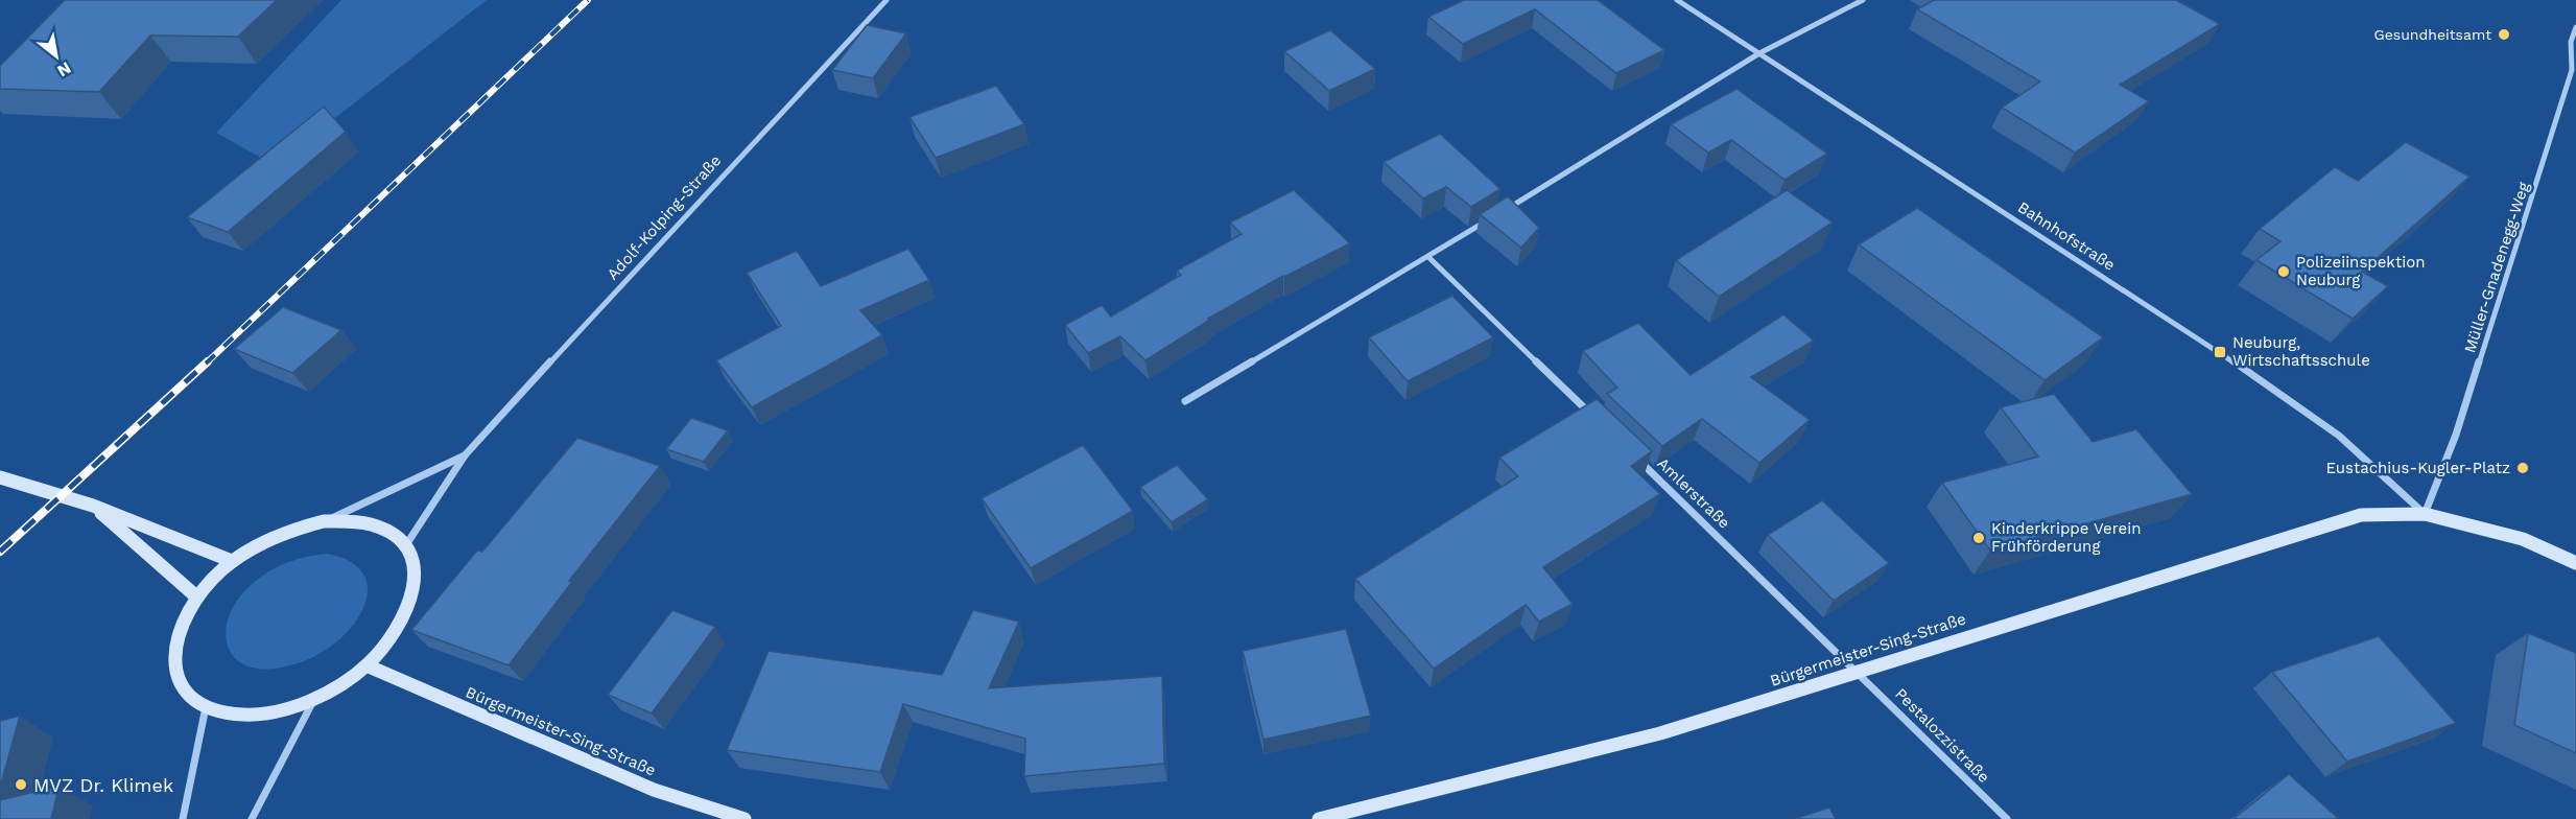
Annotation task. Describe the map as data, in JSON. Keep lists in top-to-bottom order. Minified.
{"streets":{"main road":["Bürgermeister-Sing-Straße"],"street":["Adolf-Kolping-Straße","Bahnhofstraße","Müller-Gnadenegg-Weg","Amlerstraße","Pestalozzistraße"]},"crossings":[["Adolf-Kolping-Straße","Bürgermeister-Sing-Straße"],["Bahnhofstraße","Müller-Gnadenegg-Weg"],["Bahnhofstraße","Bürgermeister-Sing-Straße"],["Müller-Gnadenegg-Weg","Bürgermeister-Sing-Straße"],["Amlerstraße","Bürgermeister-Sing-Straße"],["Amlerstraße","Pestalozzistraße"],["Bürgermeister-Sing-Straße","Pestalozzistraße"]],"places":{"other":["Gesundheitsamt","Polizeiinspektion Neuburg","Eustachius-Kugler-Platz","Kinderkrippe Verein Frühförderung","MVZ Dr. Klimek"],"transit":["Neuburg, Wirtschaftsschule"]},"north":"bottom right"}
